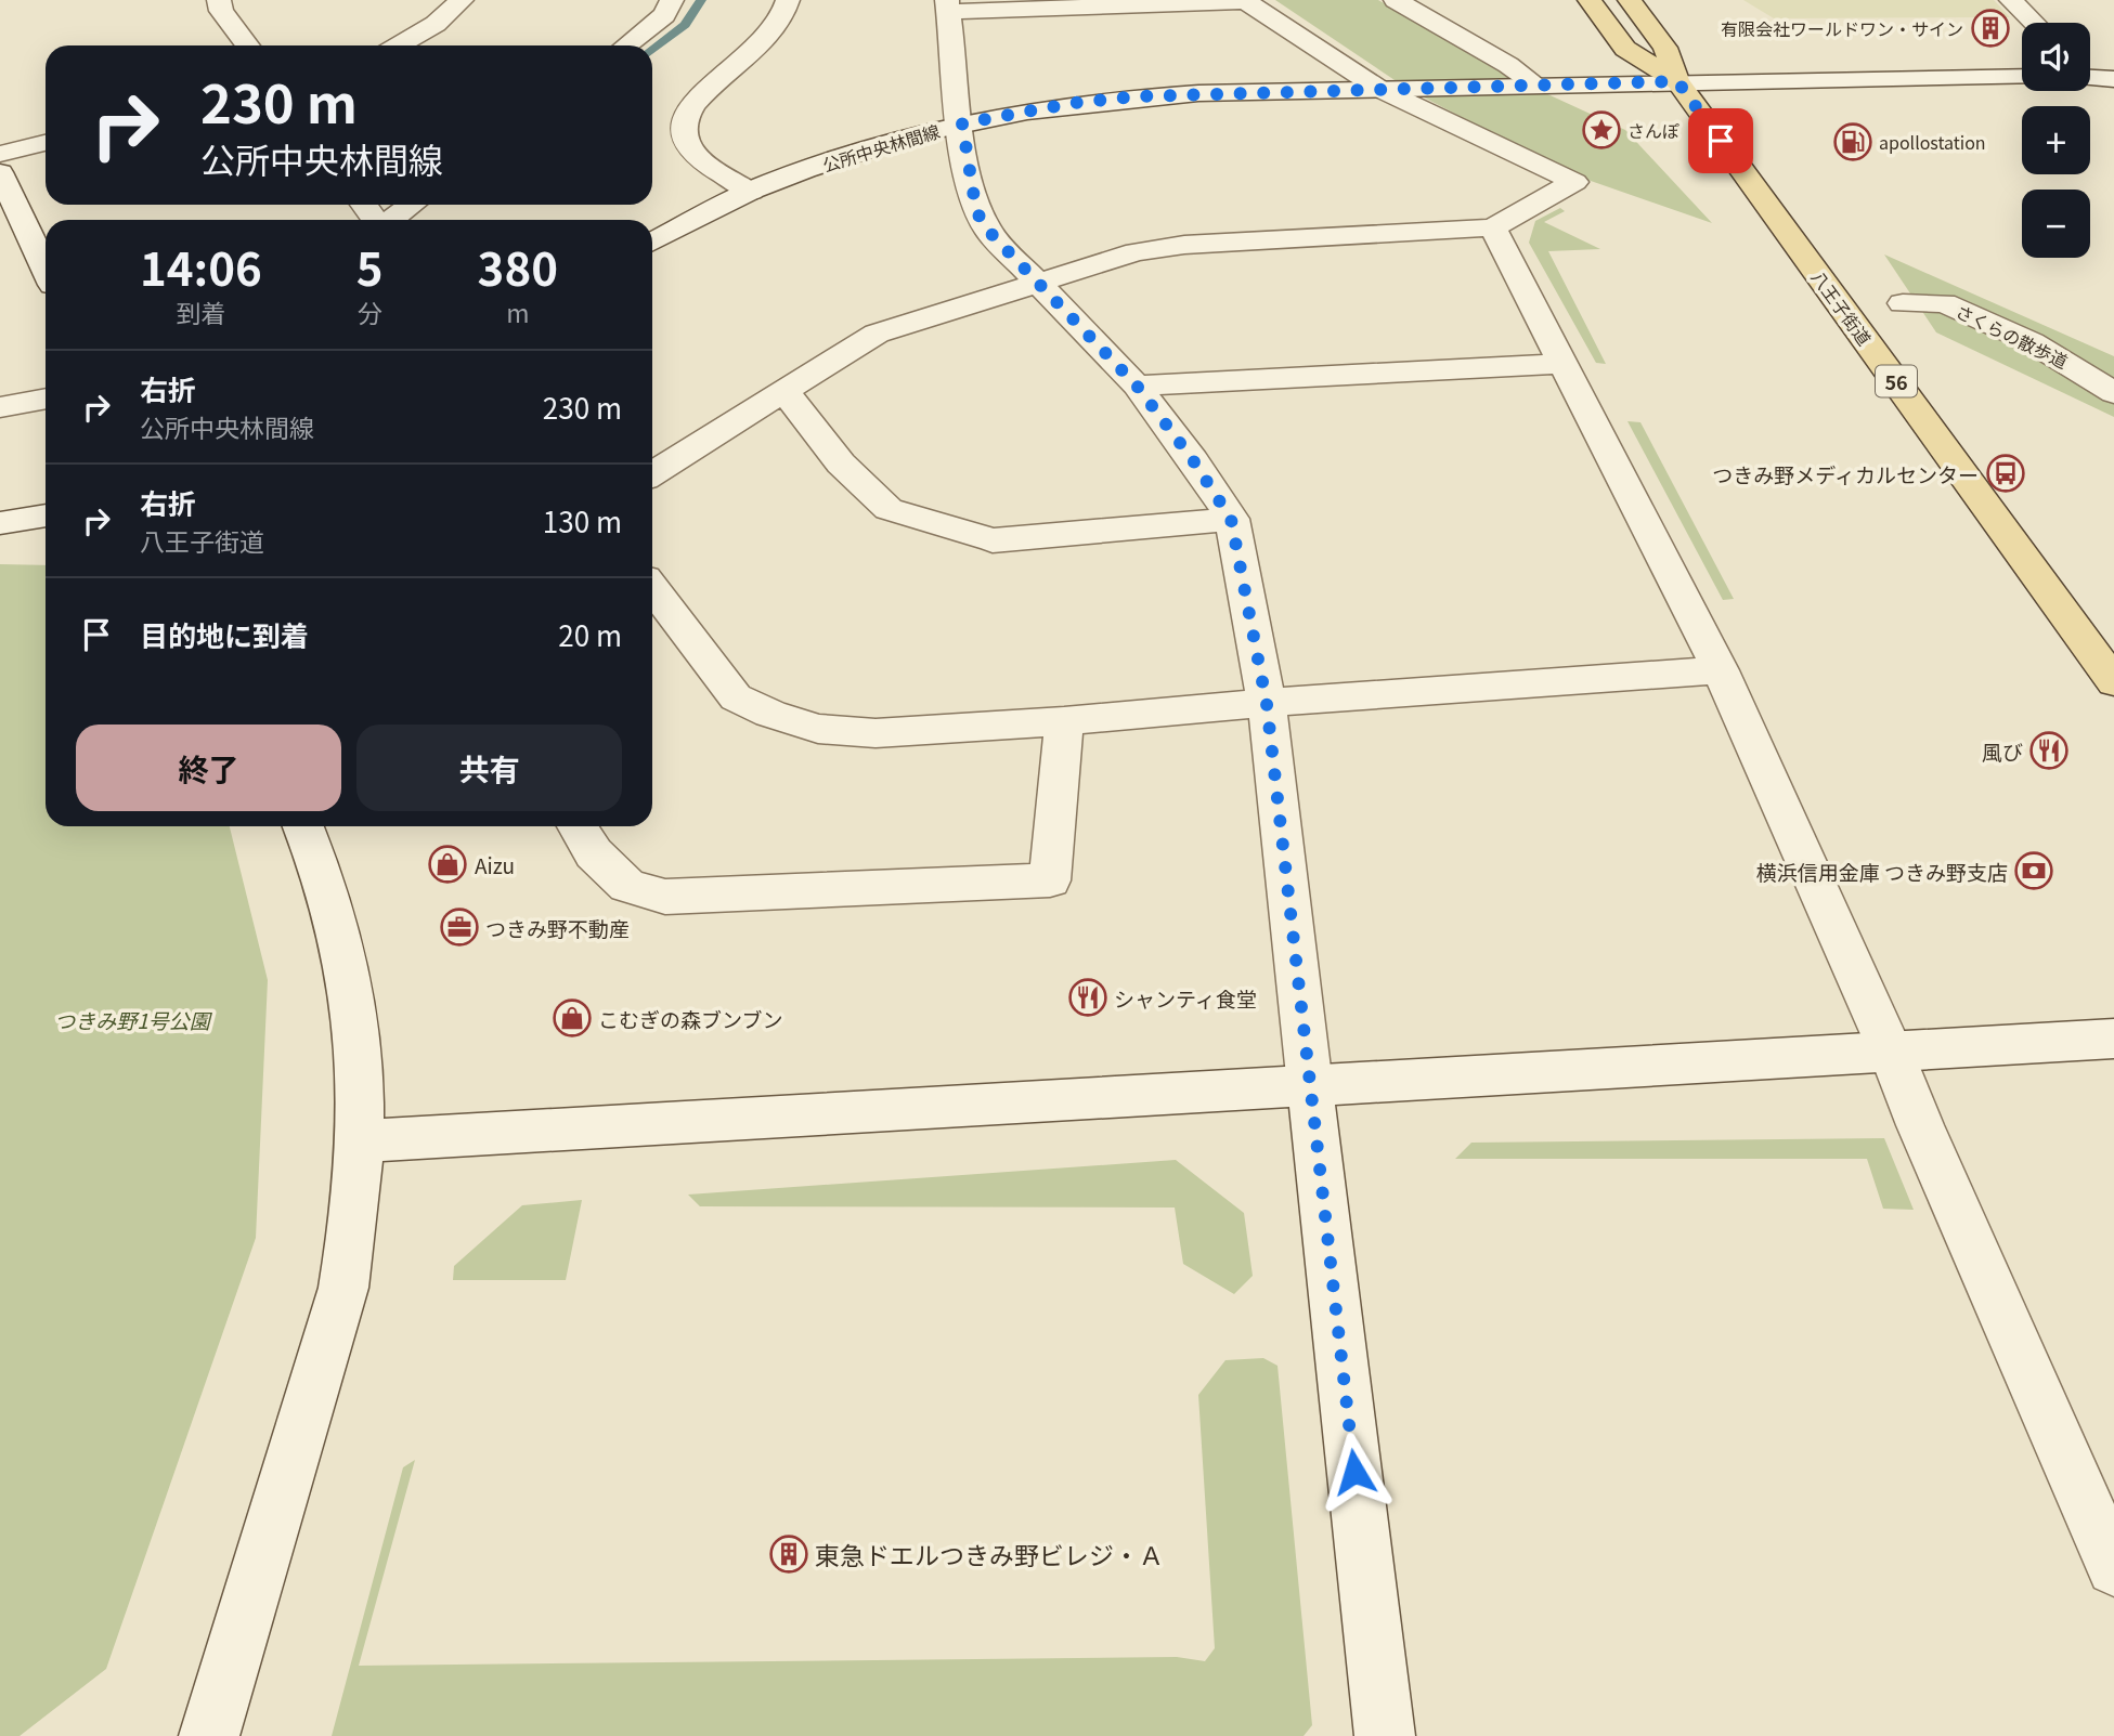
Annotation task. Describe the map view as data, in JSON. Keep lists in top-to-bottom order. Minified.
{"streets":{"main road":["八王子街道","56"],"street":["公所中央林間線","さくらの散歩道"]},"crossings":[["公所中央林間線","八王子街道"]],"parks":["つきみ野1号公園"],"places":{"building":["有限会社ワールドワン・サイン","東急ドエルつきみ野ビレジ・Ａ"],"place":["さんぽ"],"fuel station":["apollostation"],"bus stop":["つきみ野メディカルセンター"],"restaurant":["風び","シャンティ食堂"],"shop":["Aizu","こむぎの森ブンブン"],"bank":["横浜信用金庫 つきみ野支店"],"office":["つきみ野不動産"]},"page":{"map_buttons":["+","−"],"turn":["230 m","公所中央林間線"],"eta":["14:06","到着","5","分","380","m"],"list":[{"name":"右折","note":"公所中央林間線","value":"230 m"},{"name":"右折","note":"八王子街道","value":"130 m"},{"name":"目的地に到着","value":"20 m"}],"buttons":["終了","共有"]}}
